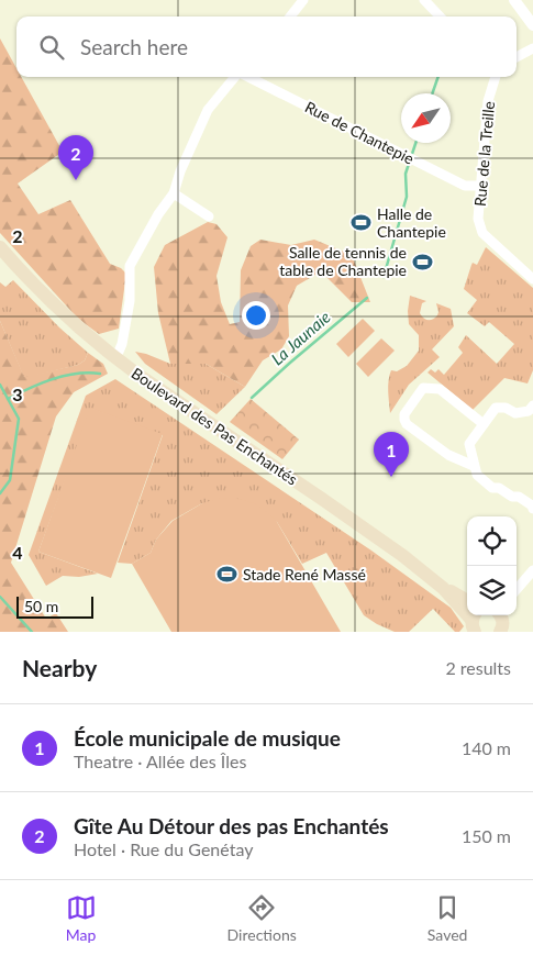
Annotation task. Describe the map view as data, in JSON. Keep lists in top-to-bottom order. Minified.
{"streets":{"main road":["Boulevard des Pas Enchantés"],"street":["Rue de Chantepie","Rue de la Treille"]},"crossings":[["Rue de Chantepie","Rue de la Treille"]],"water":["La Jaunaie"],"places":{"sports":["Halle de Chantepie","Salle de tennis de table de Chantepie","Stade René Massé"]},"scale_bar":"50 m","north":"bottom left","page":{"search":"Search here","pins":["2","1"],"scale":"50 m","heading":["Nearby","2 results"],"list":[{"mark":"1","name":"École municipale de musique","note":"Theatre · Allée des Îles","value":"140 m"},{"mark":"2","name":"Gîte Au Détour des pas Enchantés","note":"Hotel · Rue du Genétay","value":"150 m"}],"nav":["Map","Directions","Saved"]},"grid":{"rows":["2","3","4"]}}
